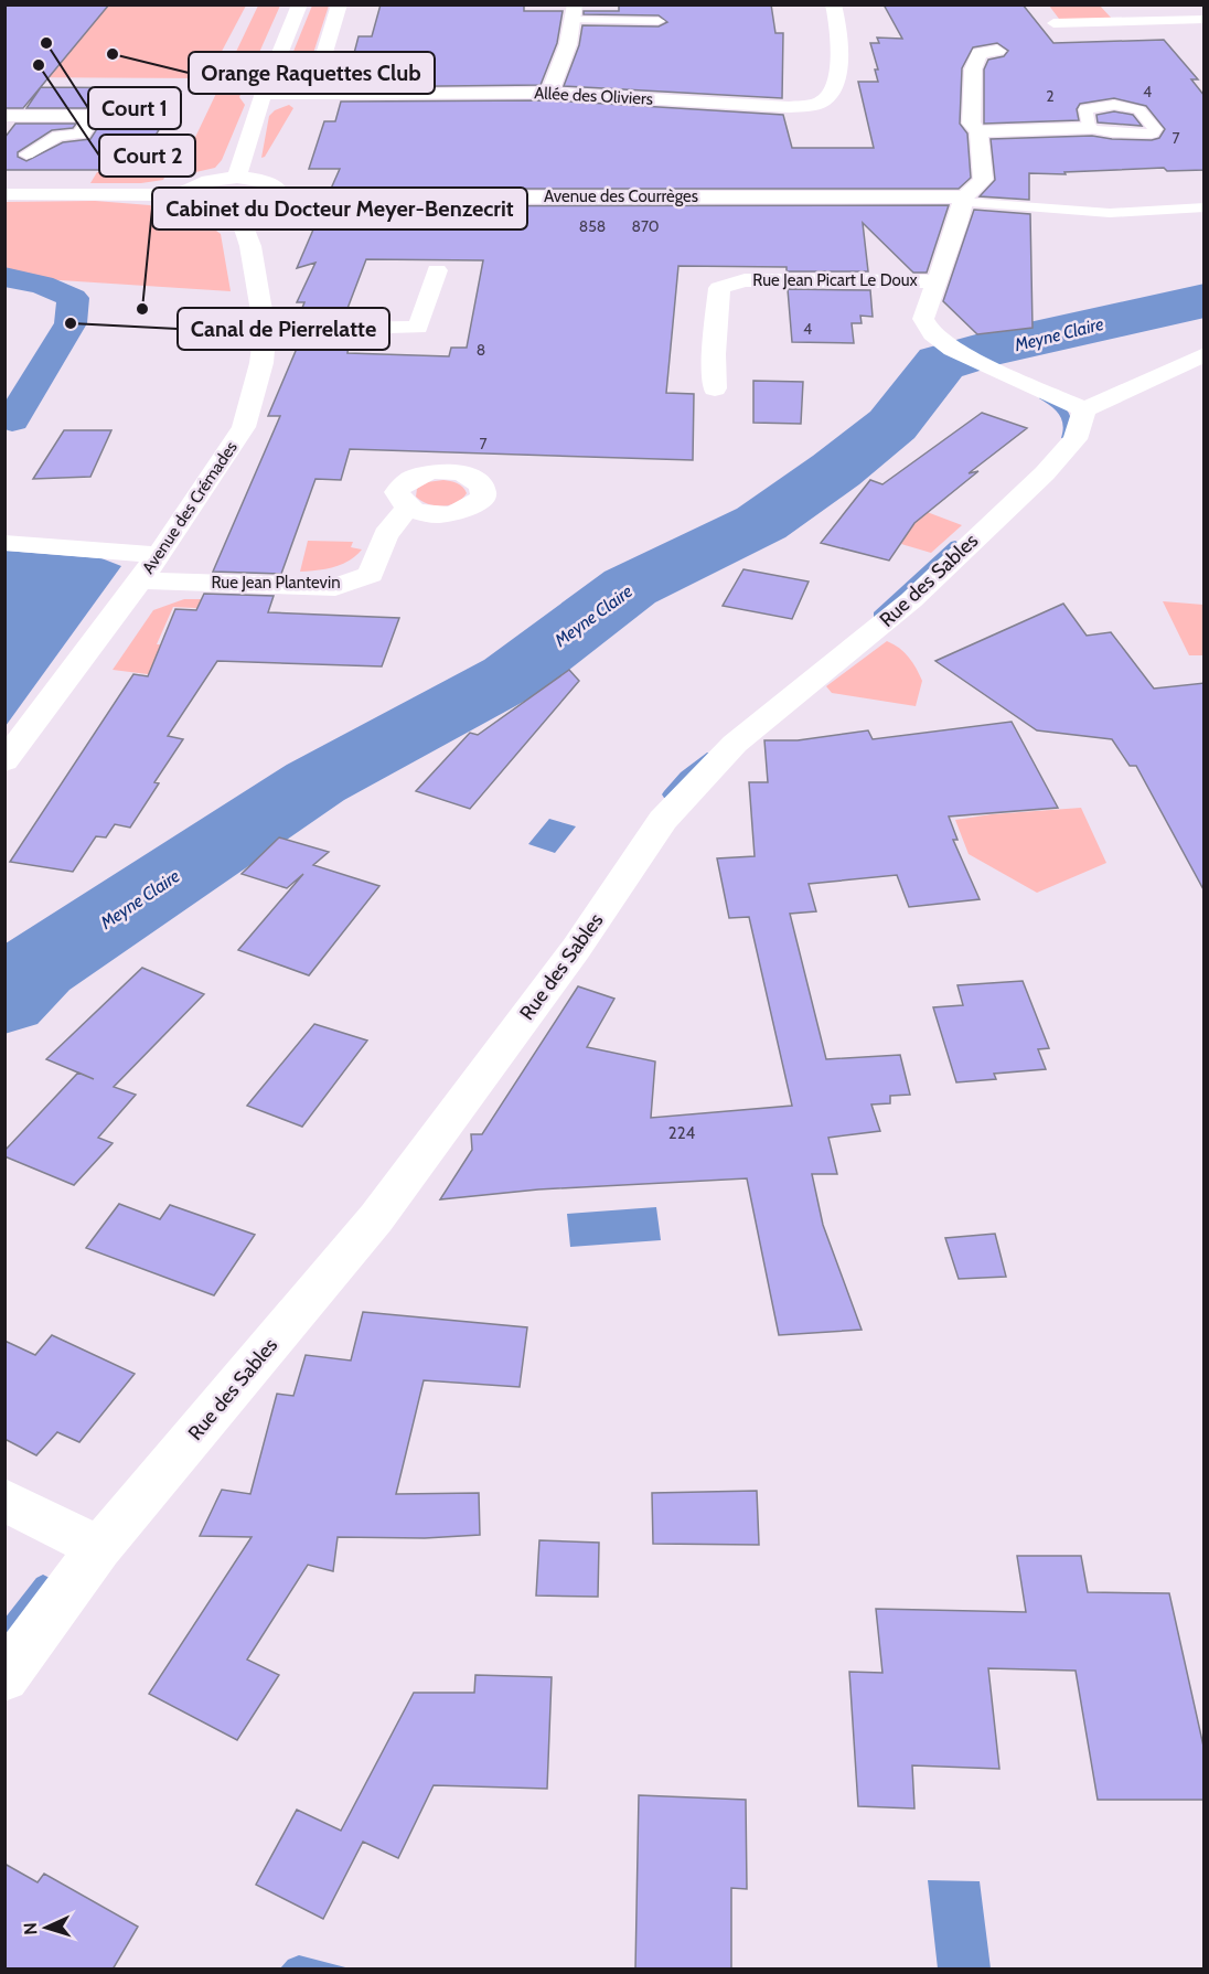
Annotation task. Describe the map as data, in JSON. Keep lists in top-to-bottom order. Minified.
{"streets":{"street":["Allée des Oliviers","Avenue des Courrèges","Rue Jean Picart Le Doux","Avenue des Crémades","Rue des Sables","Rue Jean Plantevin"]},"crossings":[["Avenue des Crémades","Rue Jean Plantevin"]],"water":["Meyne Claire"],"places":["Court 1","Orange Raquettes Club","Court 2","Cabinet du Docteur Meyer-Benzecrit","Canal de Pierrelatte"],"house_numbers":["4","2","7","858","870","4","8","7","224"],"north":"left"}
